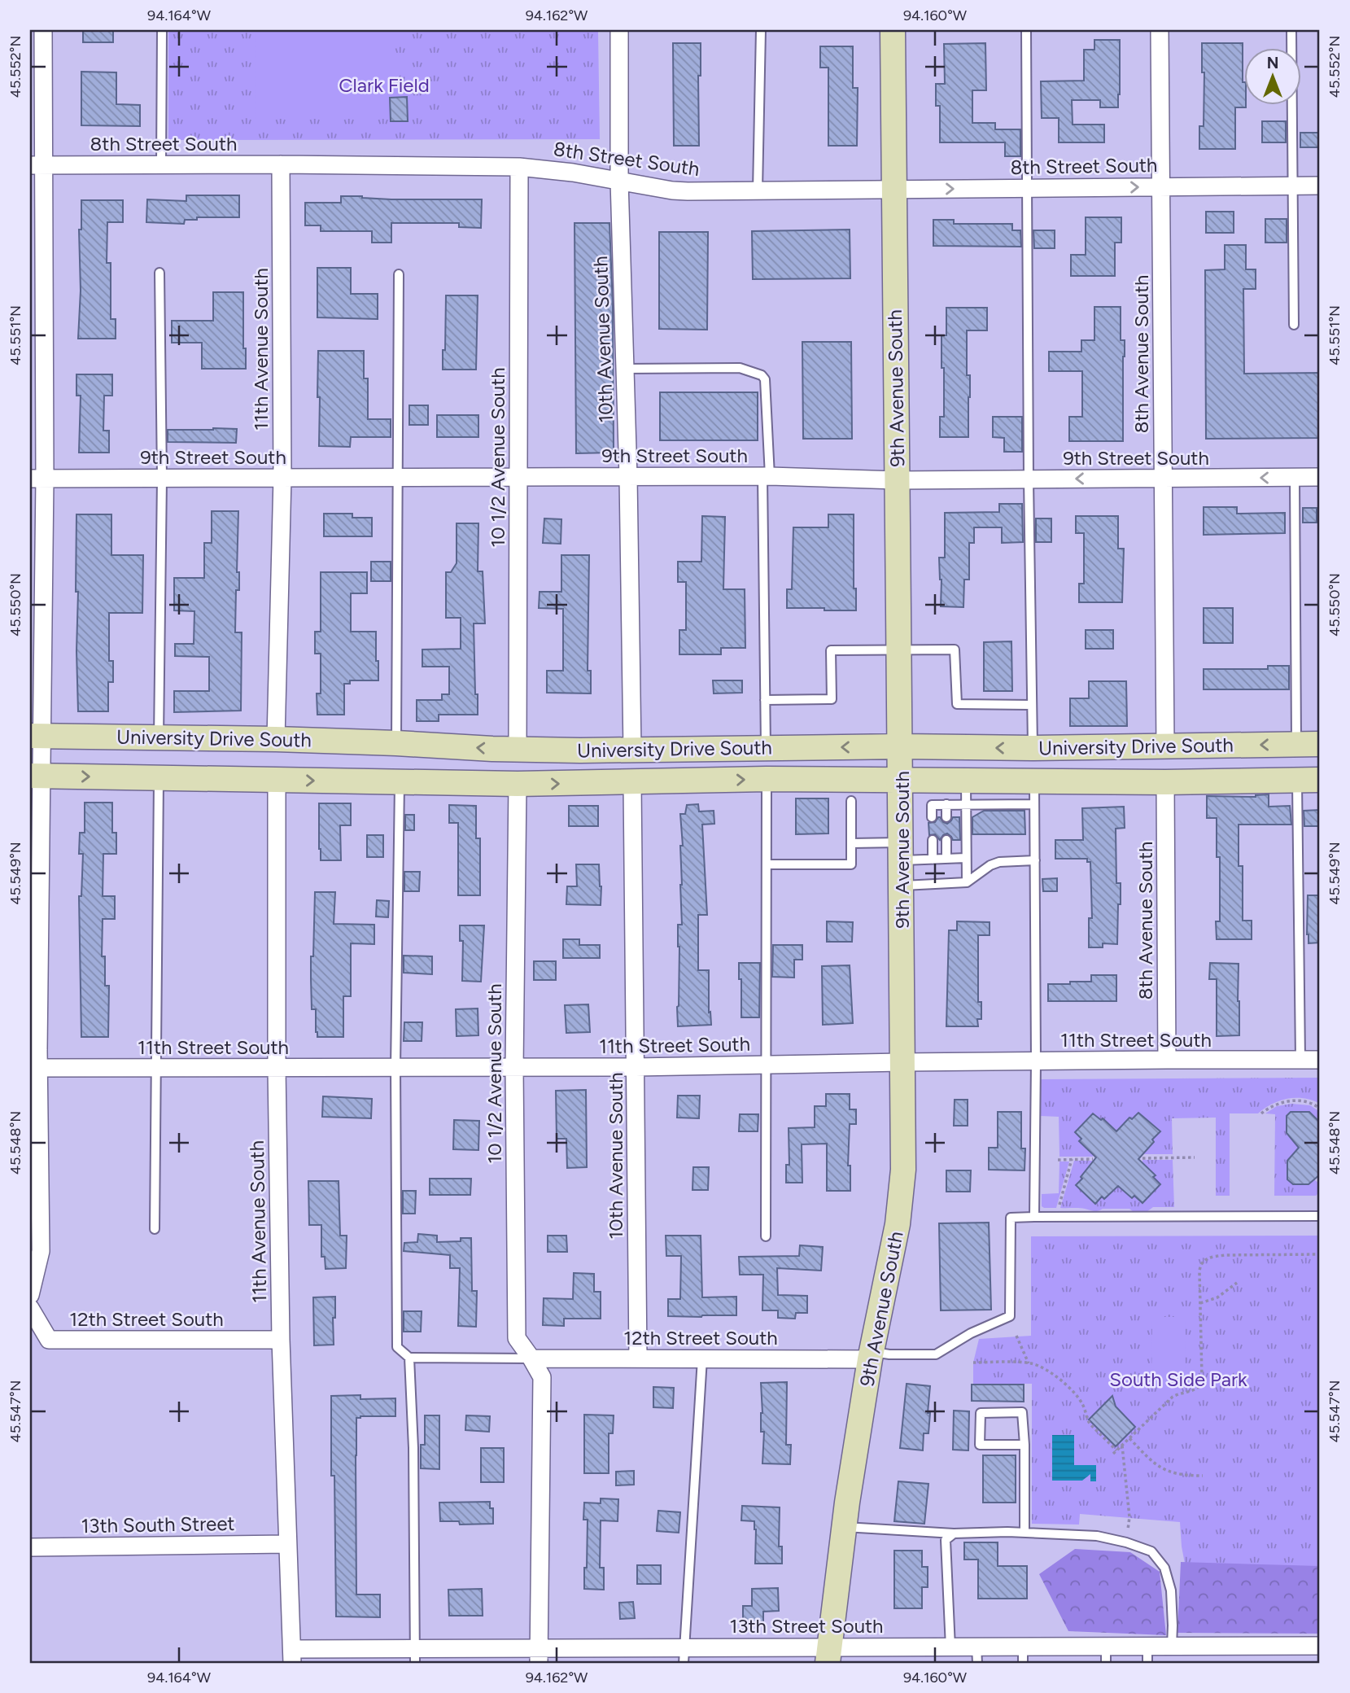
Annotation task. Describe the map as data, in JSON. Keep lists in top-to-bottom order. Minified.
{"streets":{"main road":["9th Avenue South","University Drive South"],"street":["8th Street South","10th Avenue South","11th Avenue South","8th Avenue South","9th Street South","10 1/2 Avenue South","11th Street South","12th Street South","13th South Street","13th Street South"]},"crossings":[["8th Street South","10th Avenue South"],["8th Street South","11th Avenue South"],["8th Street South","8th Avenue South"],["8th Street South","9th Avenue South"],["8th Street South","10 1/2 Avenue South"],["10th Avenue South","9th Street South"],["10th Avenue South","University Drive South"],["10th Avenue South","11th Street South"],["10th Avenue South","12th Street South"],["11th Avenue South","9th Street South"],["11th Avenue South","University Drive South"],["11th Avenue South","11th Street South"],["11th Avenue South","12th Street South"],["11th Avenue South","13th South Street"],["11th Avenue South","13th Street South"],["8th Avenue South","9th Street South"],["8th Avenue South","University Drive South"],["8th Avenue South","11th Street South"],["9th Avenue South","9th Street South"],["9th Avenue South","University Drive South"],["9th Avenue South","11th Street South"],["9th Avenue South","12th Street South"],["9th Avenue South","13th Street South"],["9th Street South","10 1/2 Avenue South"],["10 1/2 Avenue South","University Drive South"],["10 1/2 Avenue South","11th Street South"],["10 1/2 Avenue South","12th Street South"]],"parks":["Clark Field","South Side Park"],"north":"top","coordinates":["94.164°W","94.162°W","94.160°W","45.552°N","45.551°N","45.550°N","45.549°N","45.548°N","45.547°N"]}
